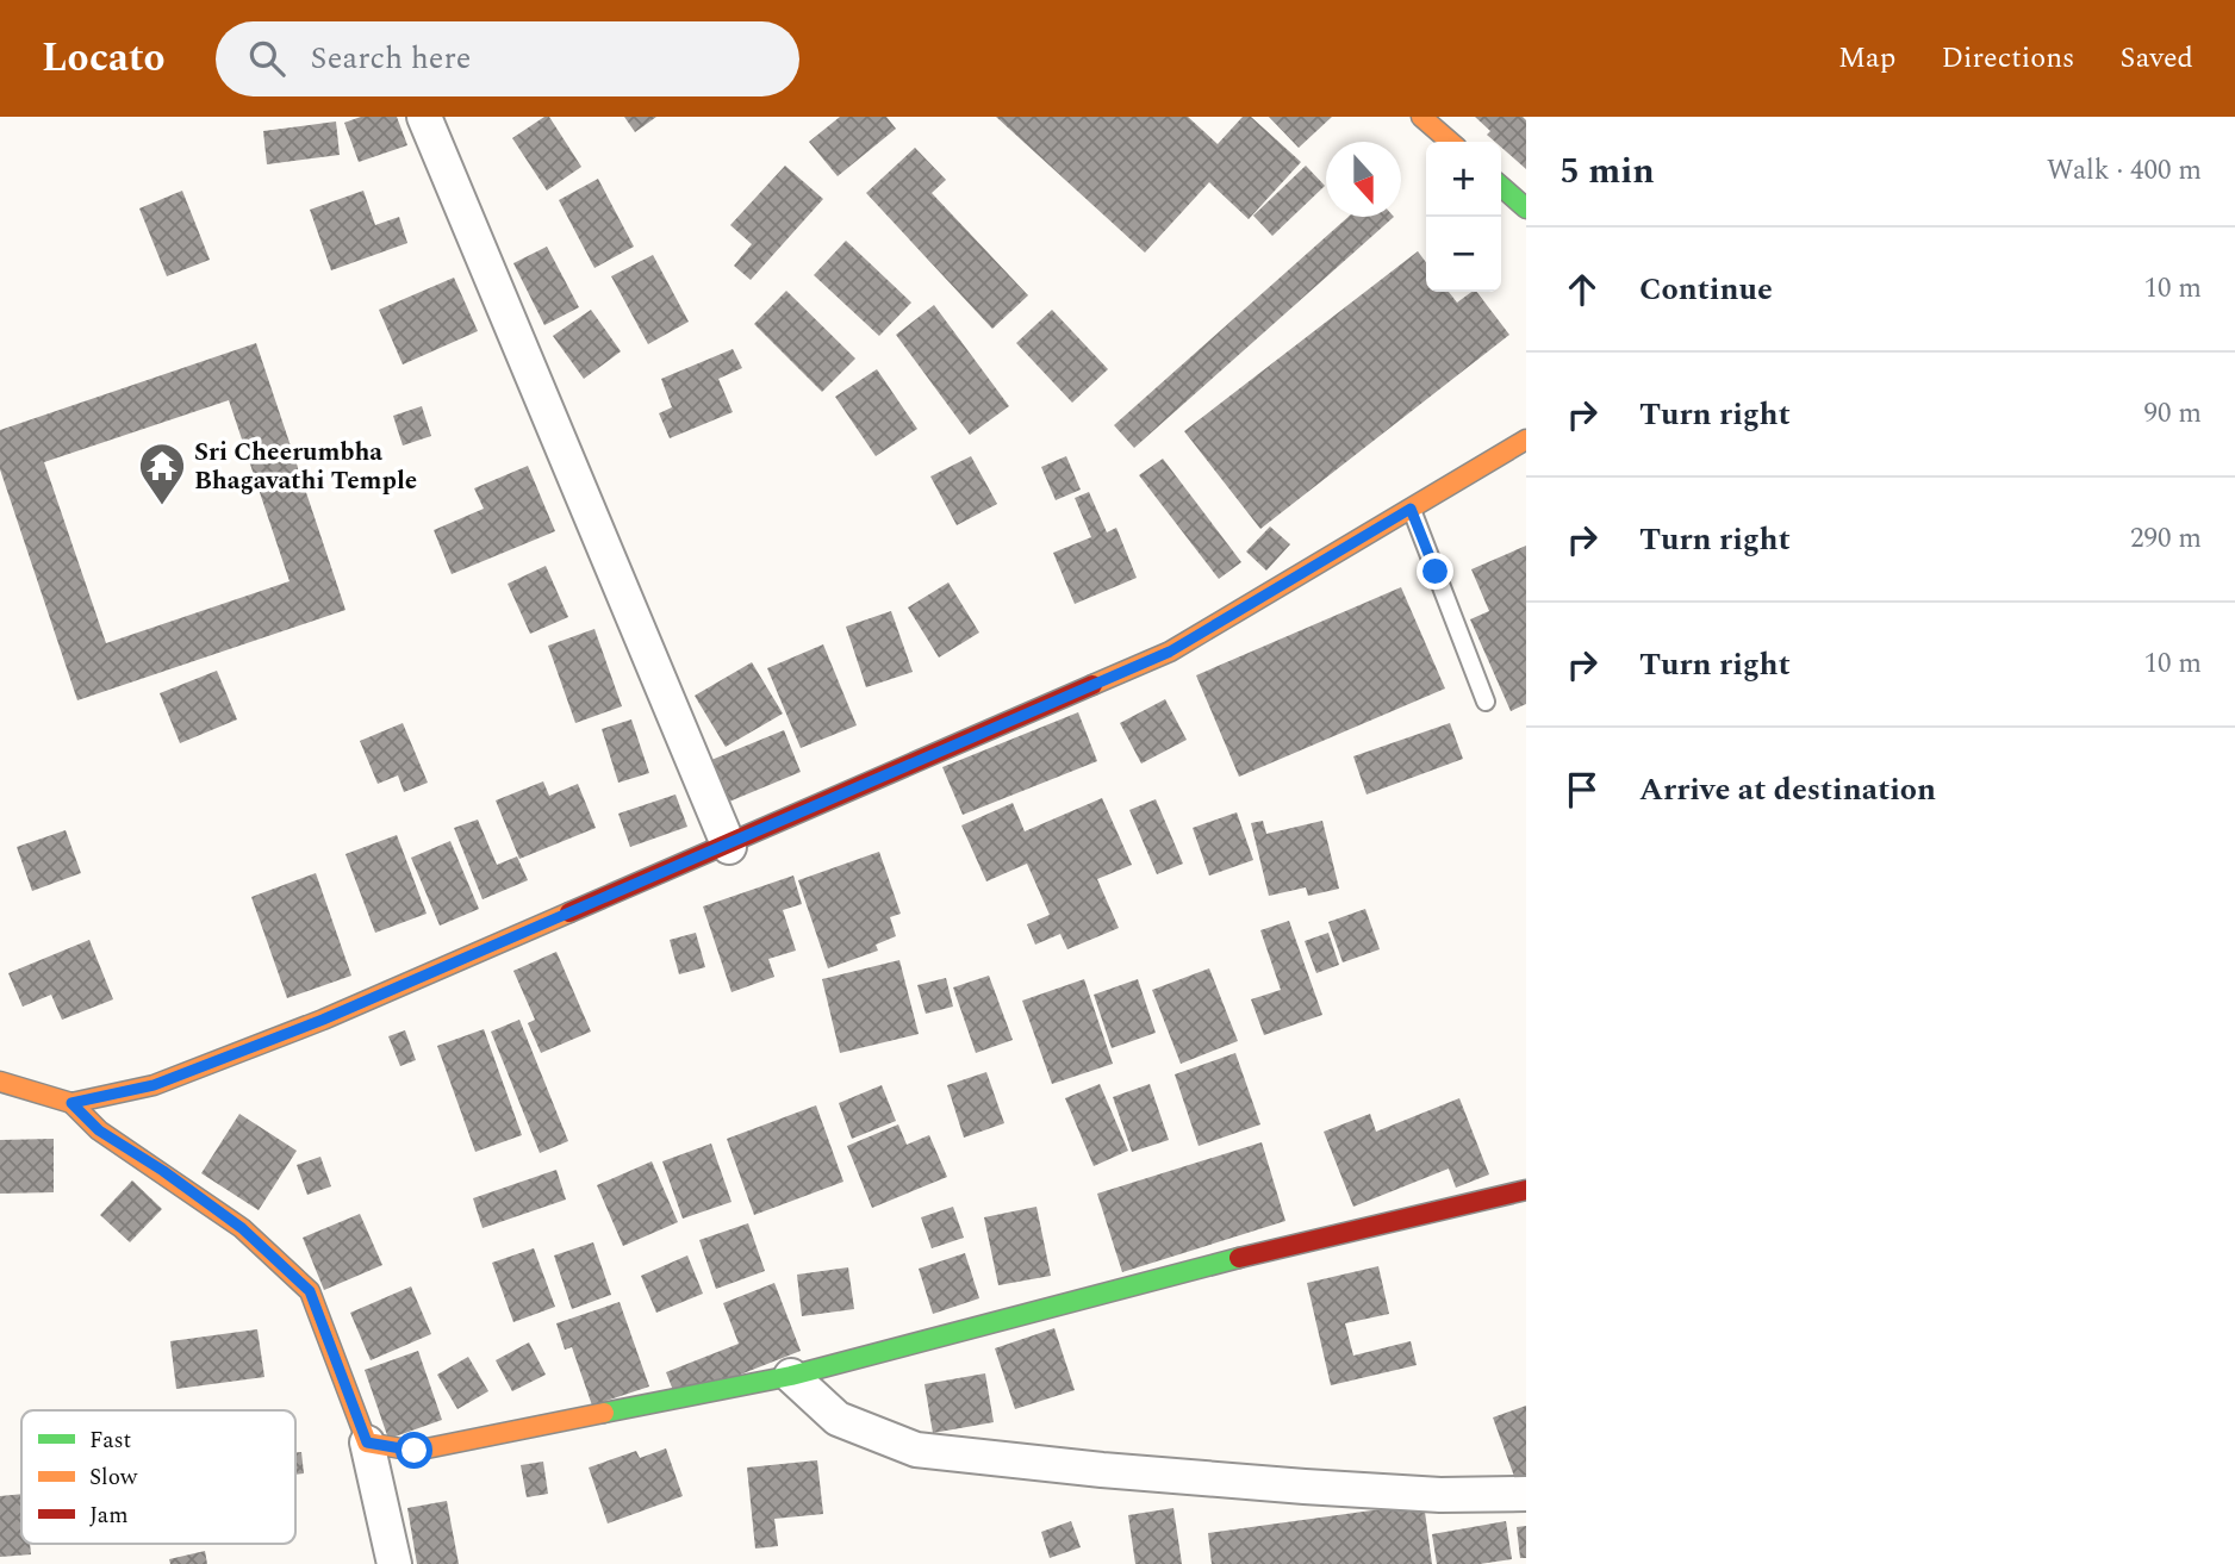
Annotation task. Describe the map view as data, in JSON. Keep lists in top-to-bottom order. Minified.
{"places":{"temple":["Sri Cheerumbha Bhagavathi Temple"]},"legend":["Fast","Slow","Jam"],"north":"bottom","page":{"header":"Locato","search":"Search here","nav":["Map","Directions","Saved"],"heading":["5 min","Walk · 400 m"],"map_buttons":["+","−"],"list":[["Continue","10 m"],["Turn right","90 m"],["Turn right","290 m"],["Turn right","10 m"],"Arrive at destination"]}}
